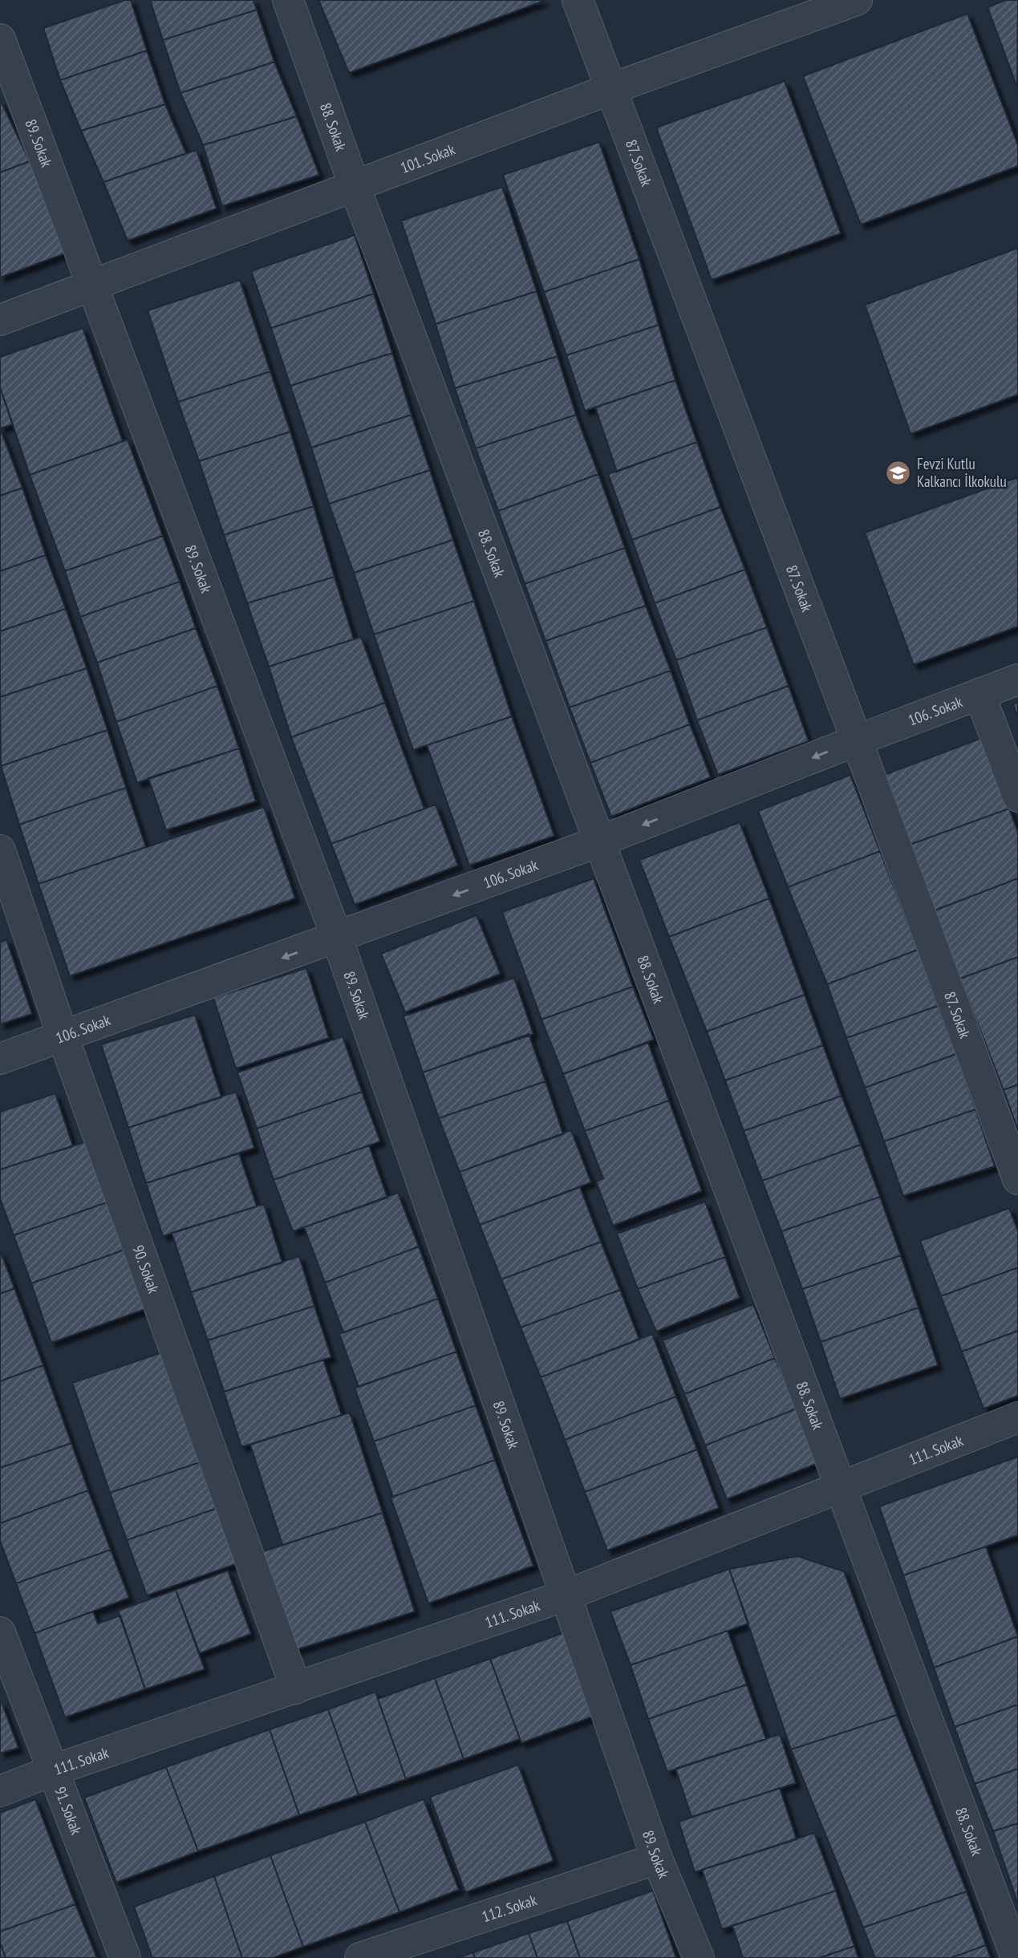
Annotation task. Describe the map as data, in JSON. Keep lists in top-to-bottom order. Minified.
{"streets":{"street":["88. Sokak","89. Sokak","101. Sokak","87. Sokak","106. Sokak","90. Sokak","111. Sokak","91. Sokak","112. Sokak"]},"crossings":[["88. Sokak","101. Sokak"],["88. Sokak","106. Sokak"],["88. Sokak","111. Sokak"],["89. Sokak","101. Sokak"],["89. Sokak","106. Sokak"],["89. Sokak","111. Sokak"],["89. Sokak","112. Sokak"],["101. Sokak","87. Sokak"],["87. Sokak","106. Sokak"],["106. Sokak","90. Sokak"],["90. Sokak","111. Sokak"],["111. Sokak","91. Sokak"]],"one_way":["106. Sokak"],"places":{"school or university":["Fevzi Kutlu Kalkancı İlkokulu"]}}
